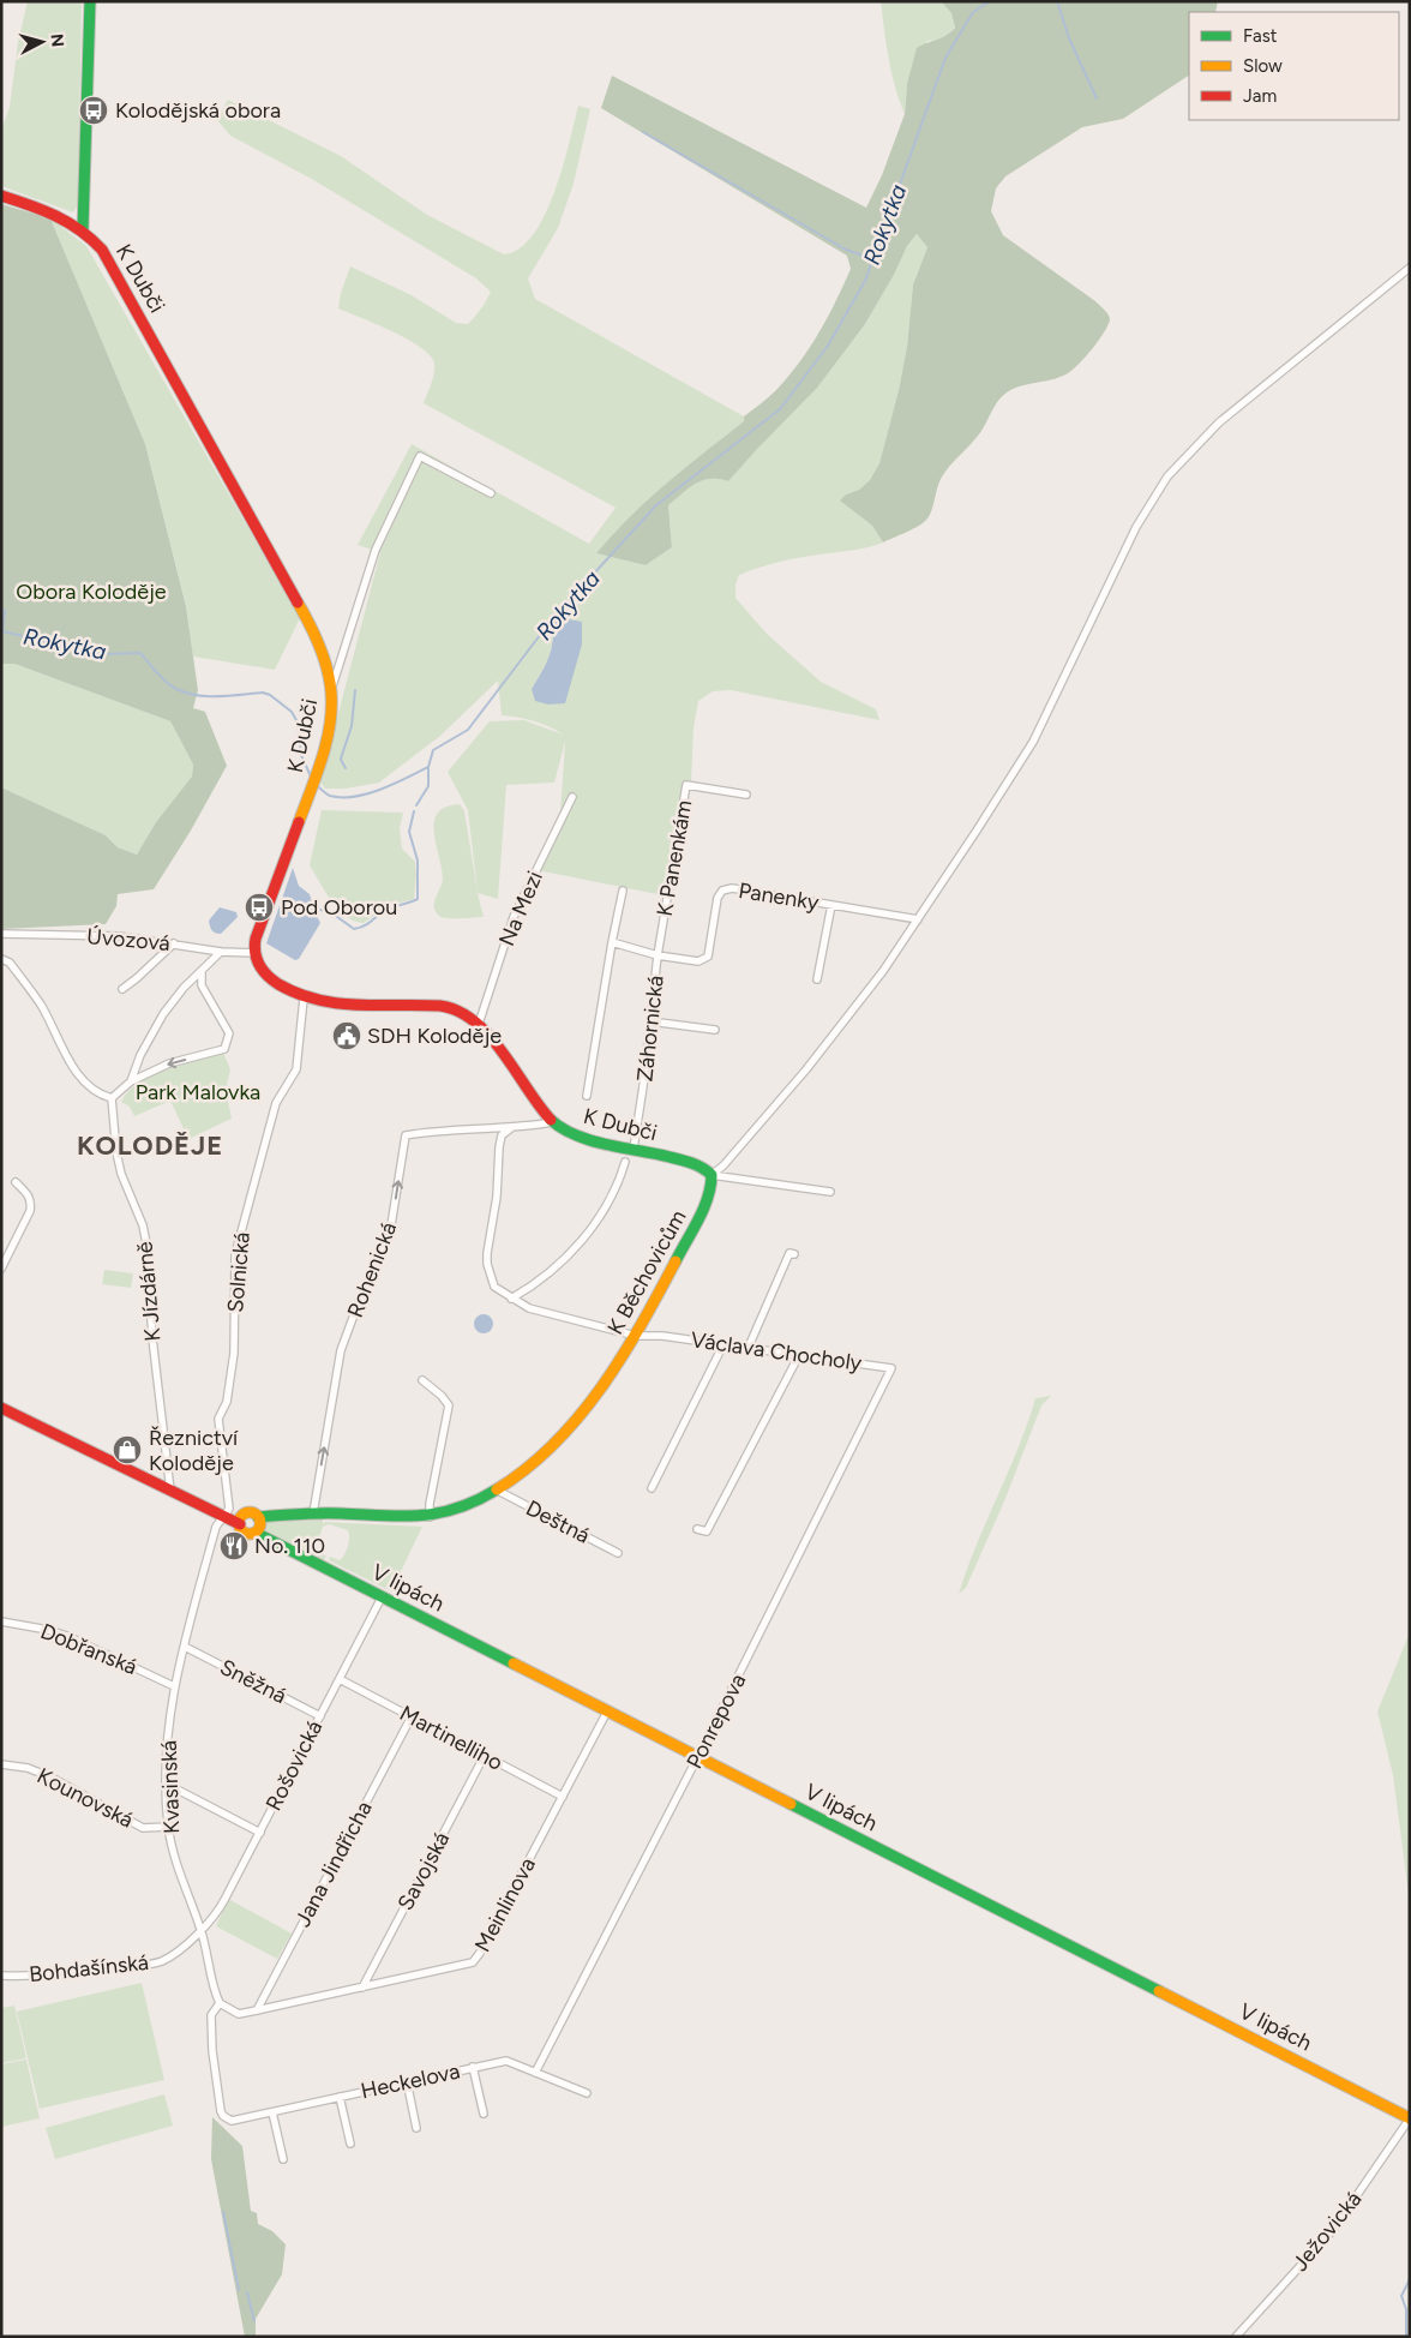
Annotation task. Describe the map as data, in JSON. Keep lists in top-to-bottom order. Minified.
{"streets":{"street":["K Dubči","K Panenkám","Panenky","Na Mezi","Úvozová","Záhornická","Rohenická","Solnická","K Běchovicům","K Jízdárně","Václava Chocholy","Deštná","V lipách","Dobřanská","Sněžná","Ponrepova","Martinelliho","Rošovická","Kvasinská","Kounovská","Jana Jindřicha","Savojská","Meinlinova","Bohdašínská","Heckelova","Ježovická"]},"crossings":[["K Dubči","Na Mezi"],["K Dubči","Úvozová"],["K Dubči","Záhornická"],["K Dubči","Rohenická"],["K Dubči","Solnická"],["K Dubči","K Běchovicům"],["K Panenkám","Panenky"],["K Panenkám","Záhornická"],["Panenky","Záhornická"],["Rohenická","K Běchovicům"],["Solnická","Kvasinská"],["K Běchovicům","Václava Chocholy"],["K Běchovicům","Deštná"],["K Běchovicům","V lipách"],["Václava Chocholy","Ponrepova"],["V lipách","Ponrepova"],["V lipách","Rošovická"],["V lipách","Meinlinova"],["V lipách","Ježovická"],["Dobřanská","Kvasinská"],["Sněžná","Rošovická"],["Sněžná","Kvasinská"],["Ponrepova","Heckelova"],["Martinelliho","Rošovická"],["Martinelliho","Jana Jindřicha"],["Martinelliho","Savojská"],["Martinelliho","Meinlinova"],["Rošovická","Kvasinská"],["Rošovická","Bohdašínská"],["Kvasinská","Kounovská"],["Kvasinská","Meinlinova"],["Kvasinská","Bohdašínská"],["Kvasinská","Heckelova"],["Jana Jindřicha","Meinlinova"],["Savojská","Meinlinova"]],"one_way":["Rohenická"],"districts":["KOLODĚJE"],"water":["Rokytka"],"parks":["Obora Koloděje","Park Malovka"],"places":{"bus stop":["Kolodějská obora","Pod Oborou"],"public building":["SDH Koloděje"],"shop":["Řeznictví Koloděje"],"restaurant":["No. 110"]},"legend":["Fast","Slow","Jam"],"north":"right"}
